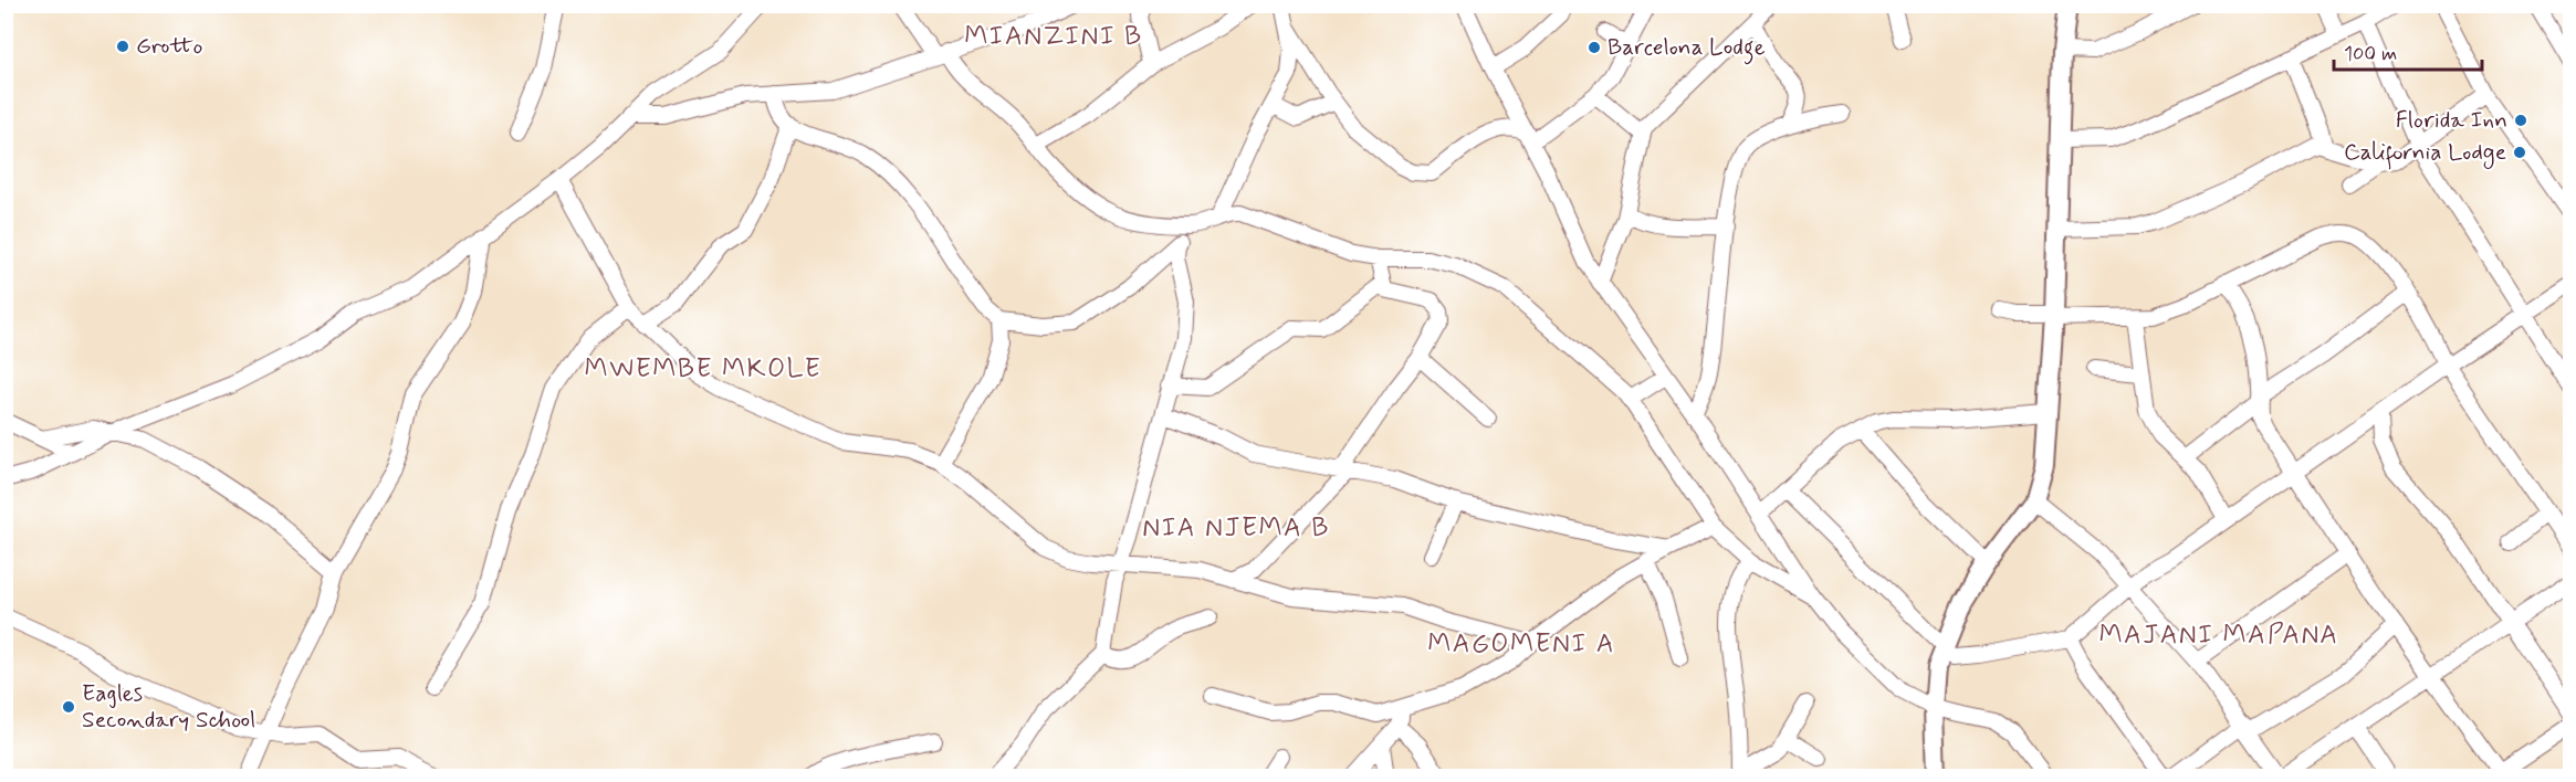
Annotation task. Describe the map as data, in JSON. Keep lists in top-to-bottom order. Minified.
{"districts":["MIANZINI B","MWEMBE MKOLE","NIA NJEMA B","MAJANI MAPANA","MAGOMENI A"],"places":["Grotto","Barcelona Lodge","Florida Inn","California Lodge","Eagles Secondary School"],"scale_bar":"100 m"}
